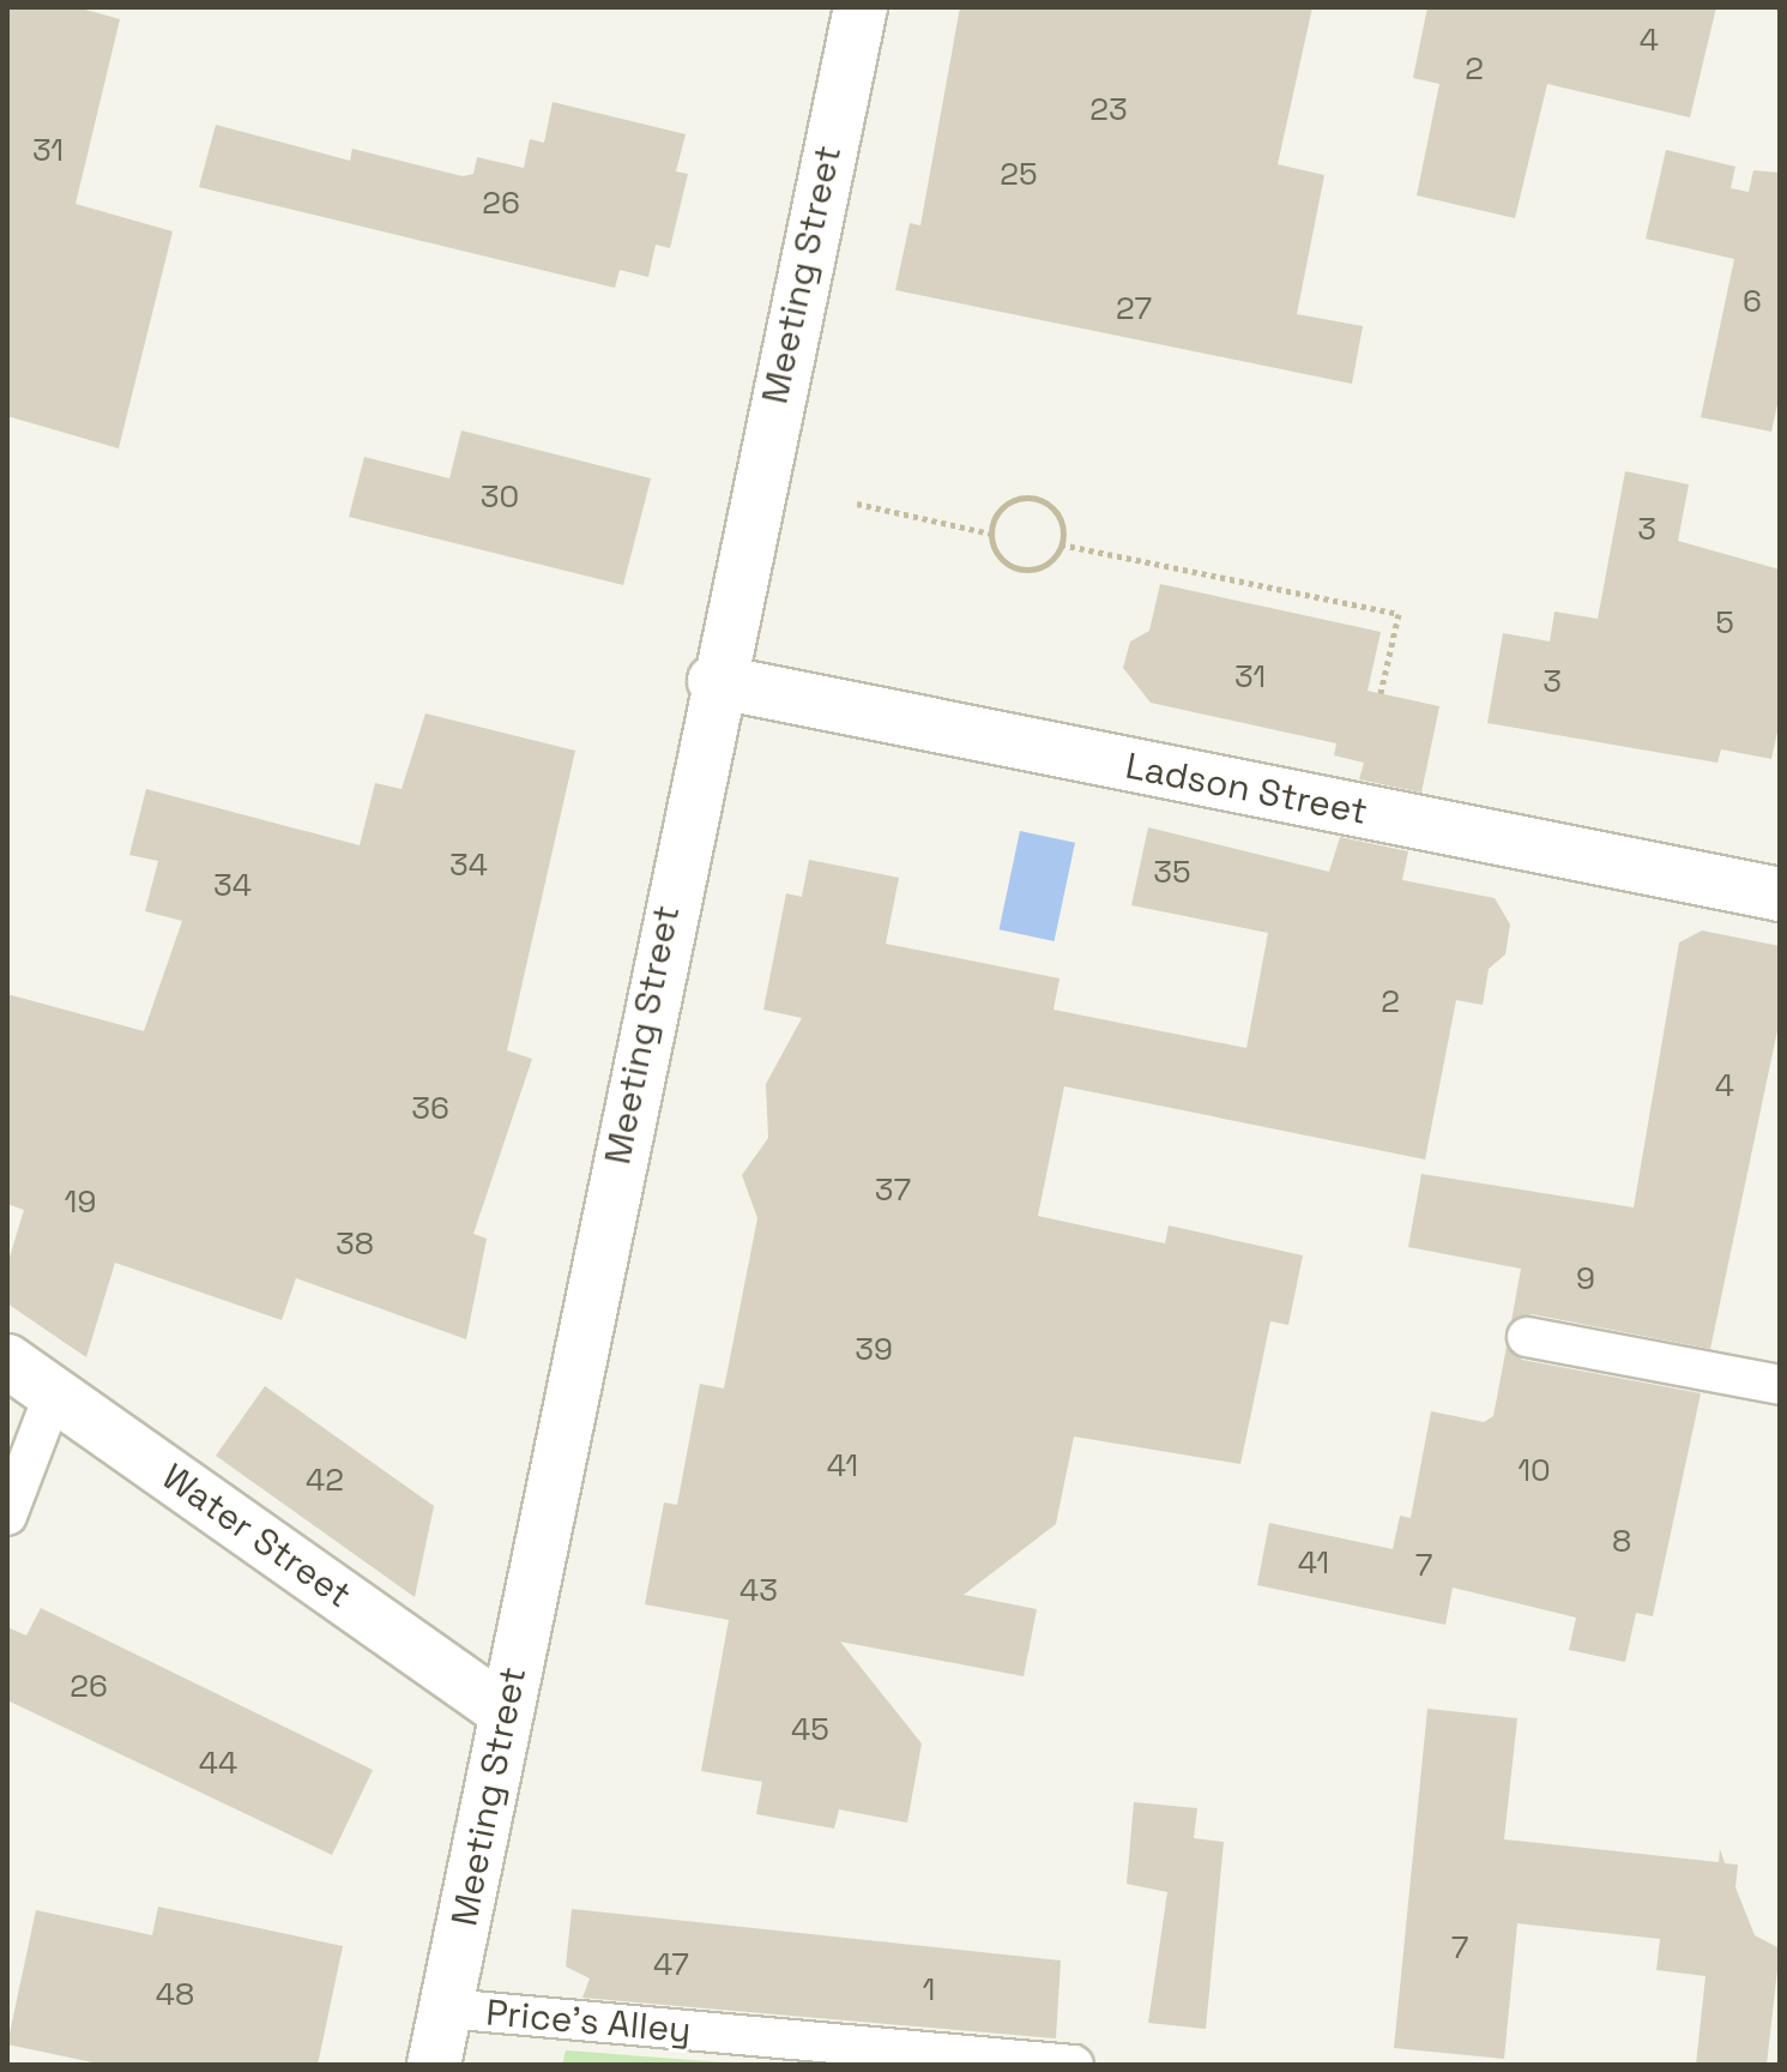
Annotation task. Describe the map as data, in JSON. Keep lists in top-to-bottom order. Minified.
{"streets":{"street":["Meeting Street","Ladson Street","Water Street"],"lane":["Price's Alley"]},"crossings":[["Meeting Street","Ladson Street"],["Meeting Street","Water Street"],["Meeting Street","Price's Alley"]],"house_numbers":["4","2","23","31","25","26","6","27","30","3","5","31","3","34","35","34","2","4","36","37","19","38","9","39","41","10","42","8","41","7","43","26","45","44","7","47","1","48"]}
